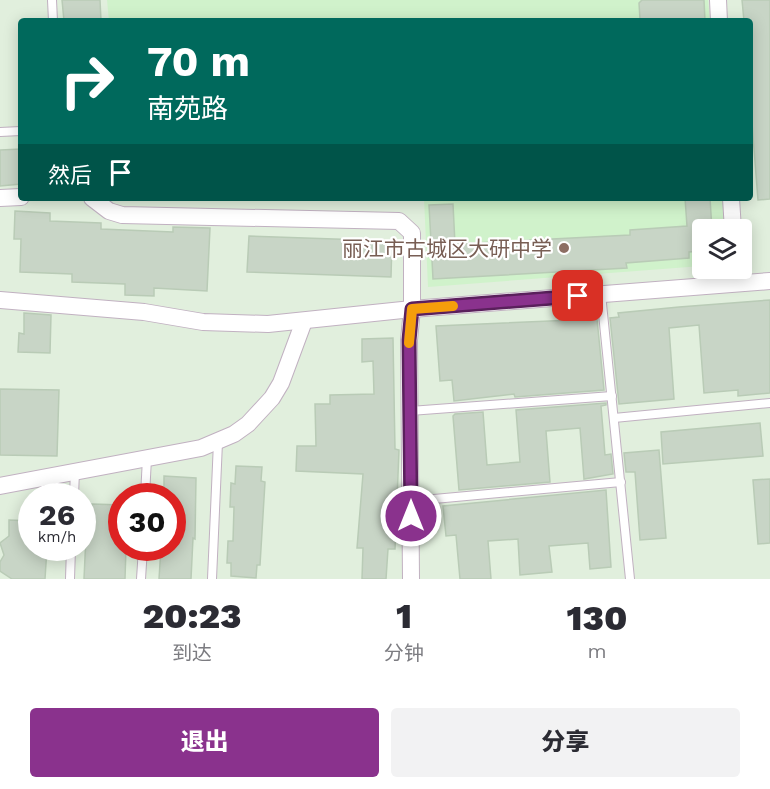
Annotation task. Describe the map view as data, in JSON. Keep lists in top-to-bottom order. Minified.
{"places":["丽江市古城区大研中学"],"page":{"turn":["70 m","南苑路"],"then":"然后","speed":"26 km/h","limit":"30","eta":["20:23","到达","1","分钟","130","m"],"buttons":["退出","分享"]}}
